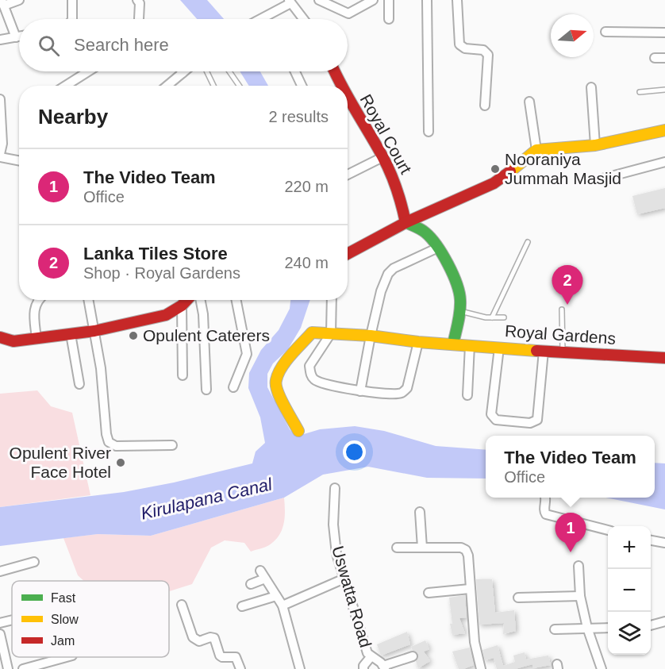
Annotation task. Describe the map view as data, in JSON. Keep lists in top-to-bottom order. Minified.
{"streets":{"street":["Royal Court","Royal Gardens","Uswatta Road"]},"water":["Kirulapana Canal"],"places":["Nooraniya Jummah Masjid","Opulent Caterers","Opulent River Face Hotel"],"legend":["Fast","Slow","Jam"],"north":"right","page":{"search":"Search here","heading":["Nearby","2 results"],"list":[{"mark":"1","name":"The Video Team","note":"Office","value":"220 m"},{"mark":"2","name":"Lanka Tiles Store","note":"Shop · Royal Gardens","value":"240 m"}],"pins":["2","1"],"popup":["The Video Team","Office"],"map_buttons":["+","−"]}}
